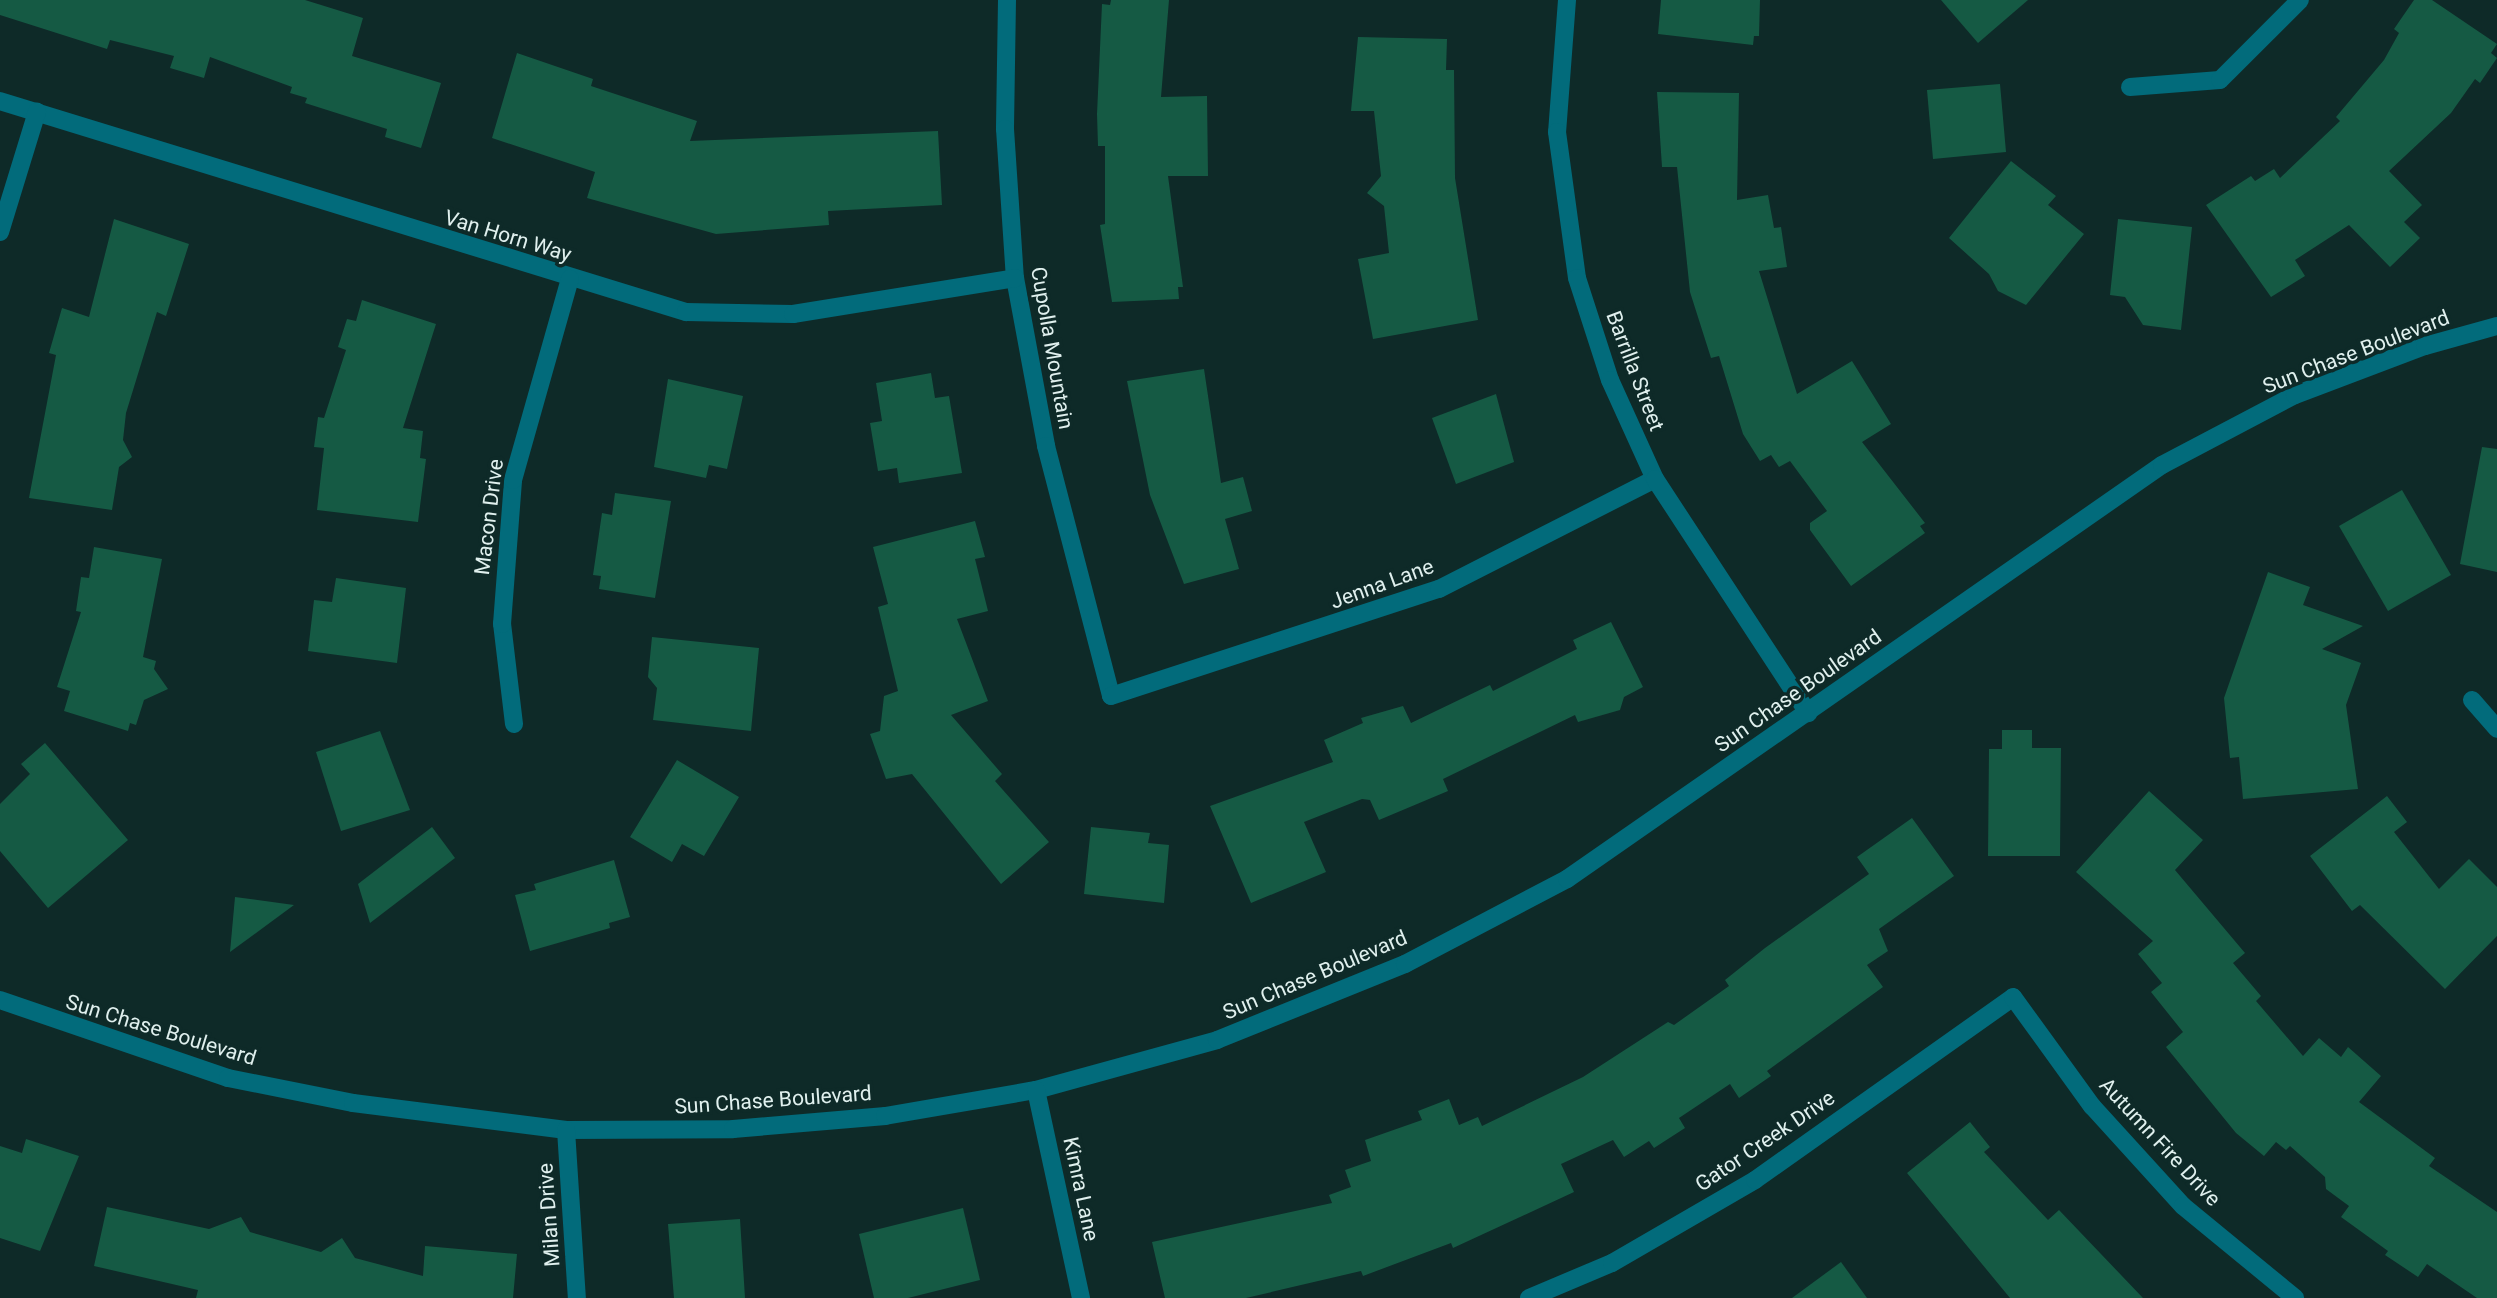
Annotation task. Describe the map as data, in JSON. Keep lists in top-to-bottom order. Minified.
{"streets":{"street":["Van Horn Way","Cupolla Mountain","Sun Chase Boulevard","Barrilla Street","Macon Drive","Jenna Lane","Gator Creek Drive","Autumn Fire Drive","Kimra Lane","Milan Drive"]},"crossings":[["Van Horn Way","Cupolla Mountain"],["Van Horn Way","Macon Drive"],["Cupolla Mountain","Jenna Lane"],["Sun Chase Boulevard","Barrilla Street"],["Sun Chase Boulevard","Kimra Lane"],["Sun Chase Boulevard","Milan Drive"],["Barrilla Street","Jenna Lane"],["Gator Creek Drive","Autumn Fire Drive"]]}
